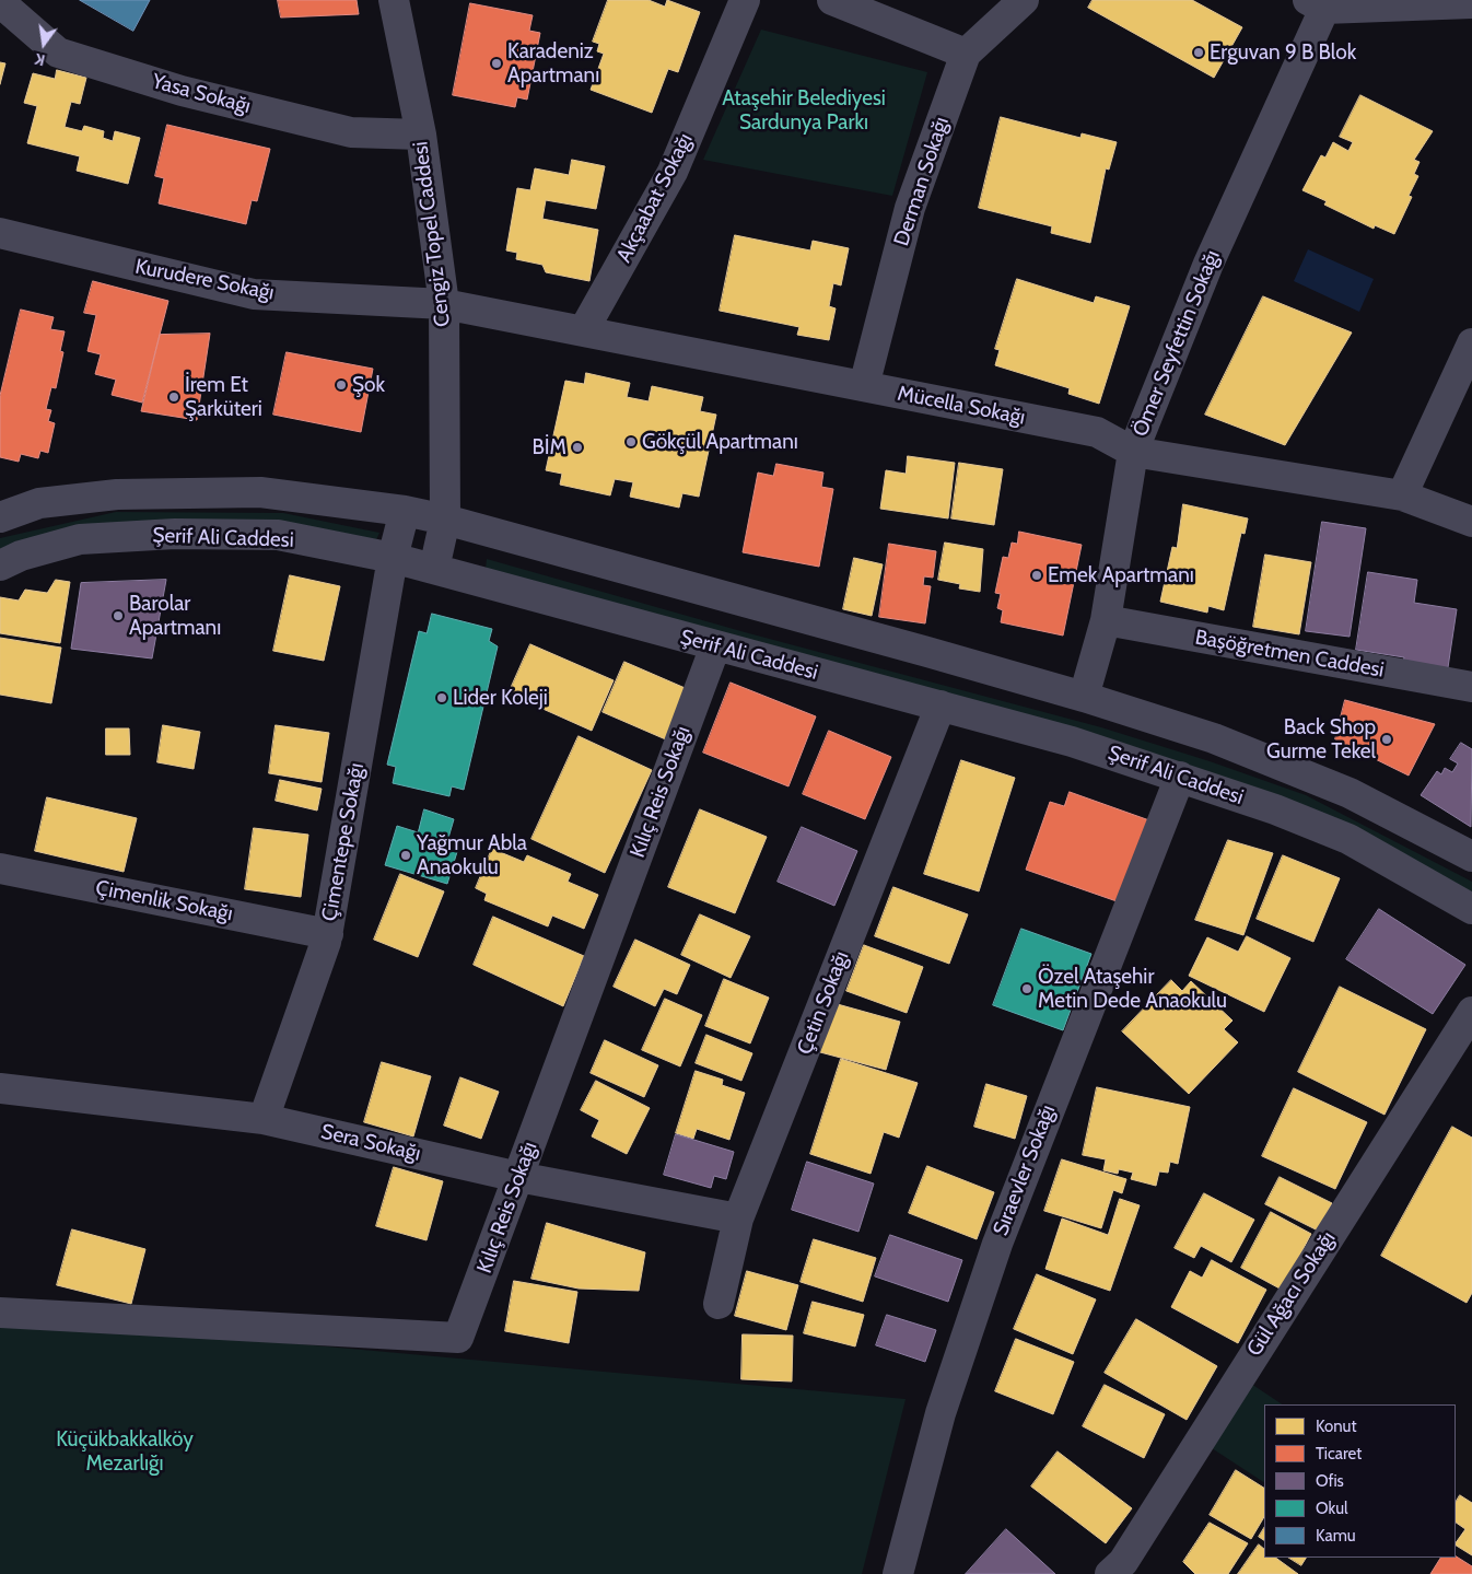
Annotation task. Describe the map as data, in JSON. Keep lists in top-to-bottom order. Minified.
{"streets":{"street":["Yasa Sokağı","Derman Sokağı","Akçaabat Sokağı","Cengiz Topel Caddesi","Kurudere Sokağı","Ömer Seyfettin Sokağı","Mücella Sokağı","Şerif Ali Caddesi","Başöğretmen Caddesi","Kılıç Reis Sokağı","Çimentepe Sokağı","Çimenlik Sokağı","Çetin Sokağı","Sera Sokağı","Sıraevler Sokağı","Gül Ağacı Sokağı"]},"crossings":[["Yasa Sokağı","Cengiz Topel Caddesi"],["Derman Sokağı","Mücella Sokağı"],["Akçaabat Sokağı","Mücella Sokağı"],["Cengiz Topel Caddesi","Kurudere Sokağı"],["Cengiz Topel Caddesi","Mücella Sokağı"],["Cengiz Topel Caddesi","Şerif Ali Caddesi"],["Kurudere Sokağı","Mücella Sokağı"],["Ömer Seyfettin Sokağı","Mücella Sokağı"],["Ömer Seyfettin Sokağı","Şerif Ali Caddesi"],["Ömer Seyfettin Sokağı","Başöğretmen Caddesi"],["Şerif Ali Caddesi","Kılıç Reis Sokağı"],["Şerif Ali Caddesi","Çimentepe Sokağı"],["Şerif Ali Caddesi","Çetin Sokağı"],["Şerif Ali Caddesi","Sıraevler Sokağı"],["Kılıç Reis Sokağı","Sera Sokağı"],["Çimentepe Sokağı","Çimenlik Sokağı"],["Çimentepe Sokağı","Sera Sokağı"],["Çetin Sokağı","Sera Sokağı"]],"parks":["Ataşehir Belediyesi Sardunya Parkı","Küçükbakkalköy Mezarlığı"],"places":["Erguvan 9 B Blok","Karadeniz Apartmanı","Şok","İrem Et Şarküteri","Gökçül Apartmanı","BİM","Emek Apartmanı","Barolar Apartmanı","Lider Koleji","Back Shop Gurme Tekel","Yağmur Abla Anaokulu","Özel Ataşehir Metin Dede Anaokulu"],"legend":["Konut","Ticaret","Ofis","Okul","Kamu"],"north":"bottom"}
